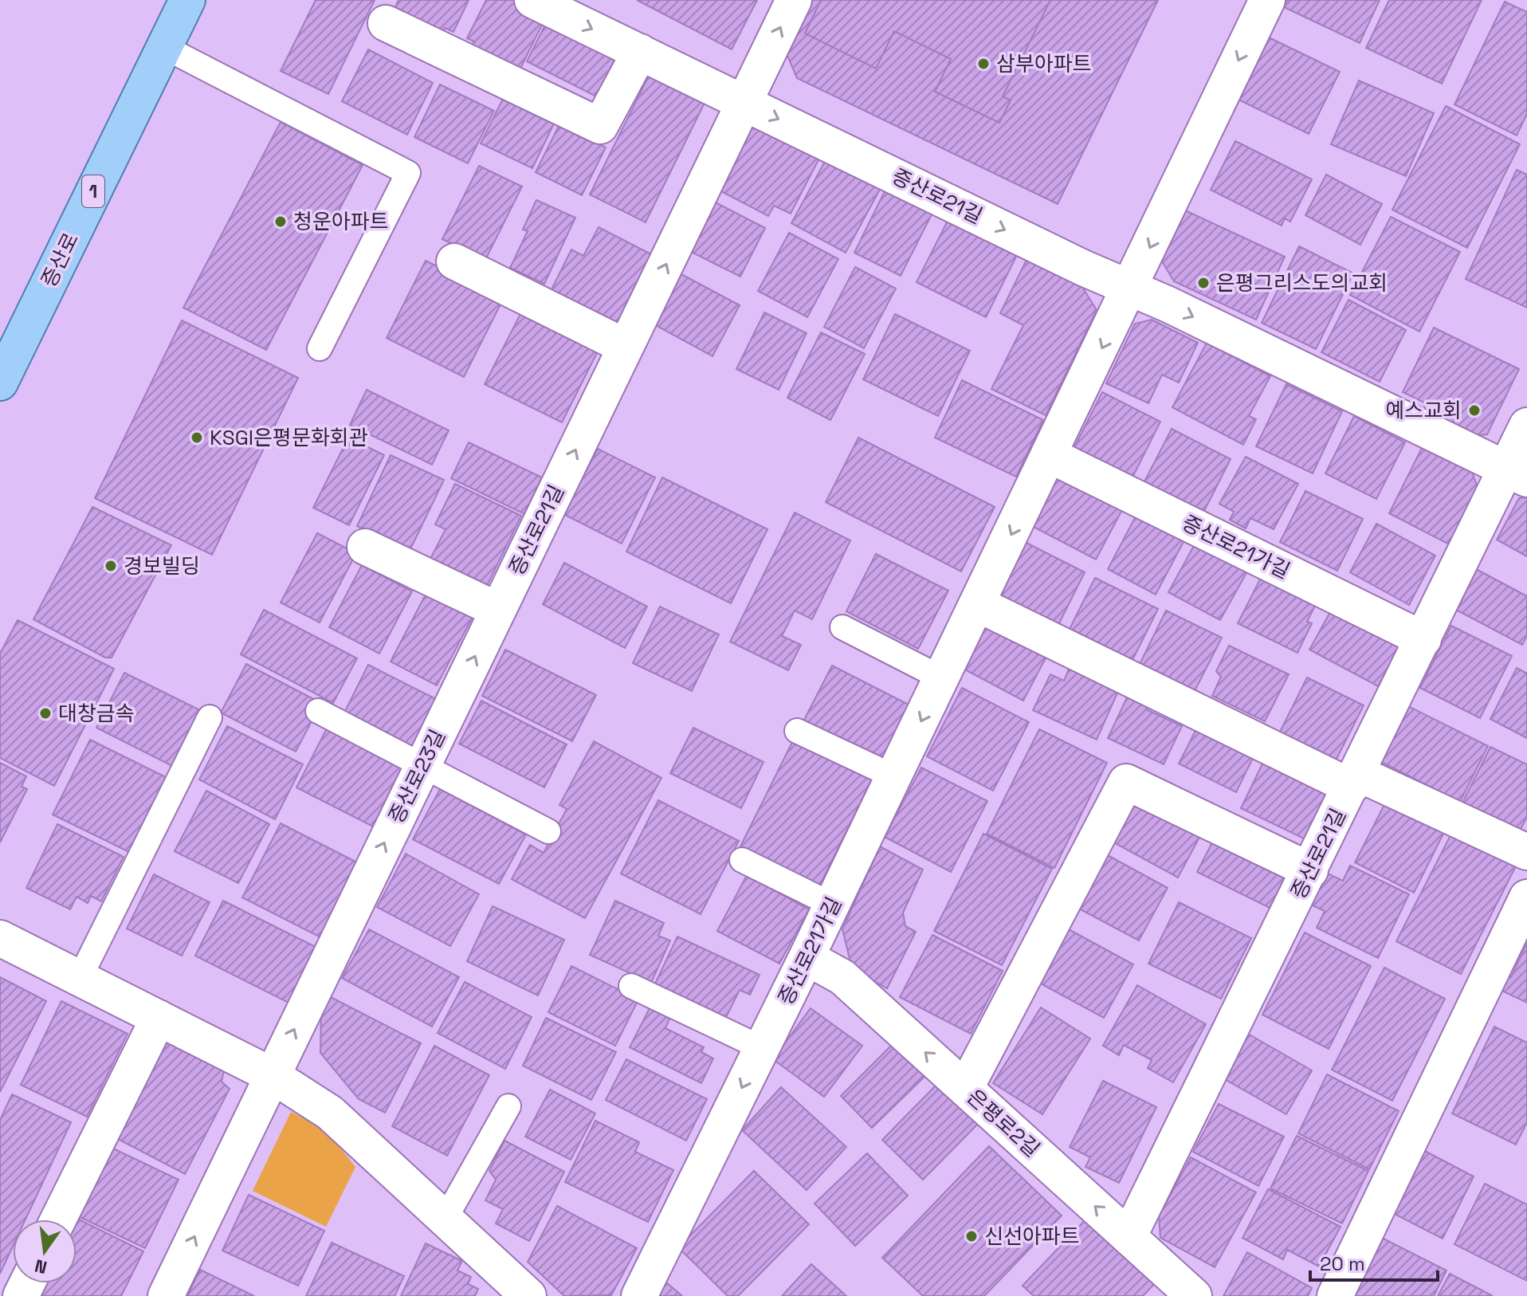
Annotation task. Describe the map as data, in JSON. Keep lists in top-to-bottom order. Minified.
{"streets":{"main road":["1","증산로"],"street":["증산로21길","증산로21가길","증산로23길","은평로2길"]},"crossings":[["증산로21길","증산로21가길"],["증산로21길","증산로23길"],["증산로21길","은평로2길"],["증산로21가길","은평로2길"]],"one_way":["증산로21가길","증산로23길","은평로2길"],"places":["삼부아파트","청운아파트","은평그리스도의교회","예스교회","KSGI은평문화회관","경보빌딩","대창금속","신선아파트"],"scale_bar":"20 m","north":"bottom"}
